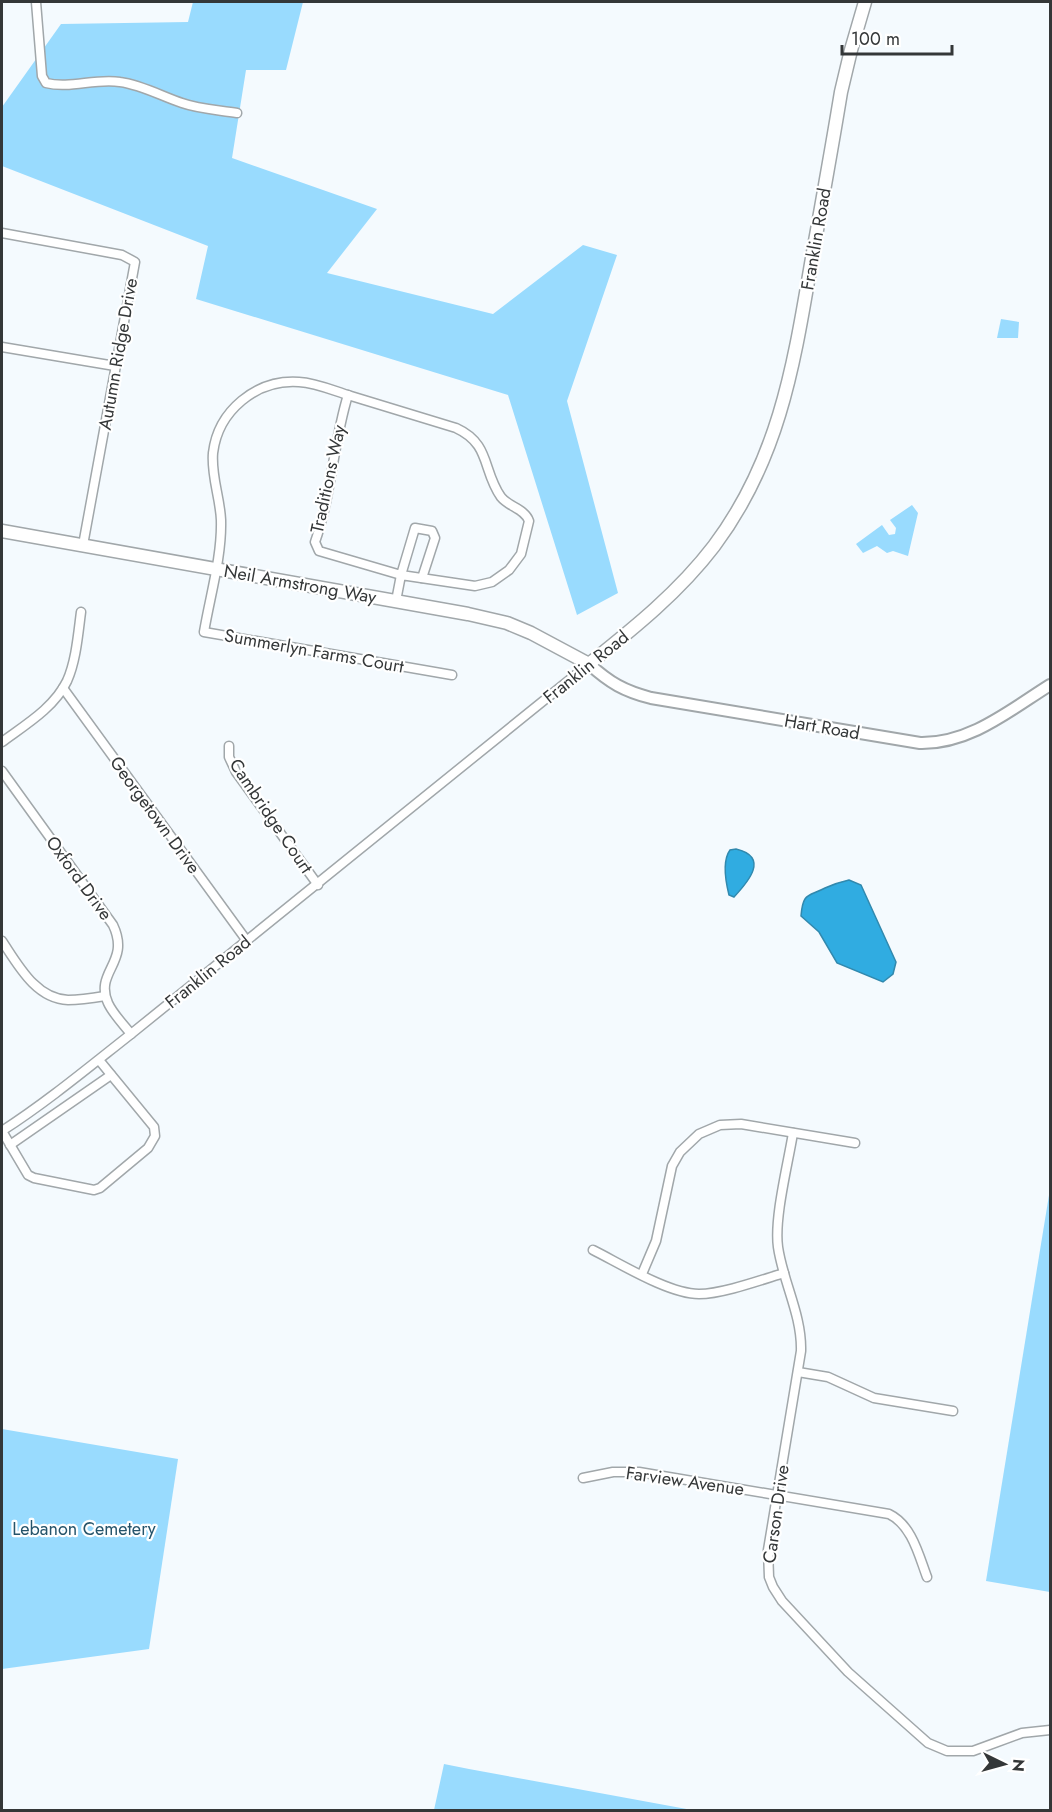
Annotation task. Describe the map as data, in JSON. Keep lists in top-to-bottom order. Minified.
{"streets":{"main road":["Franklin Road","Neil Armstrong Way"],"street":["Autumn Ridge Drive","Traditions Way","Summerlyn Farms Court","Hart Road","Georgetown Drive","Cambridge Court","Oxford Drive","Farview Avenue","Carson Drive"]},"crossings":[["Franklin Road","Neil Armstrong Way"],["Franklin Road","Hart Road"],["Franklin Road","Georgetown Drive"],["Franklin Road","Cambridge Court"],["Autumn Ridge Drive","Neil Armstrong Way"],["Traditions Way","Neil Armstrong Way"],["Traditions Way","Summerlyn Farms Court"],["Neil Armstrong Way","Summerlyn Farms Court"],["Neil Armstrong Way","Hart Road"],["Farview Avenue","Carson Drive"]],"parks":["Lebanon Cemetery"],"scale_bar":"100 m","north":"right"}
